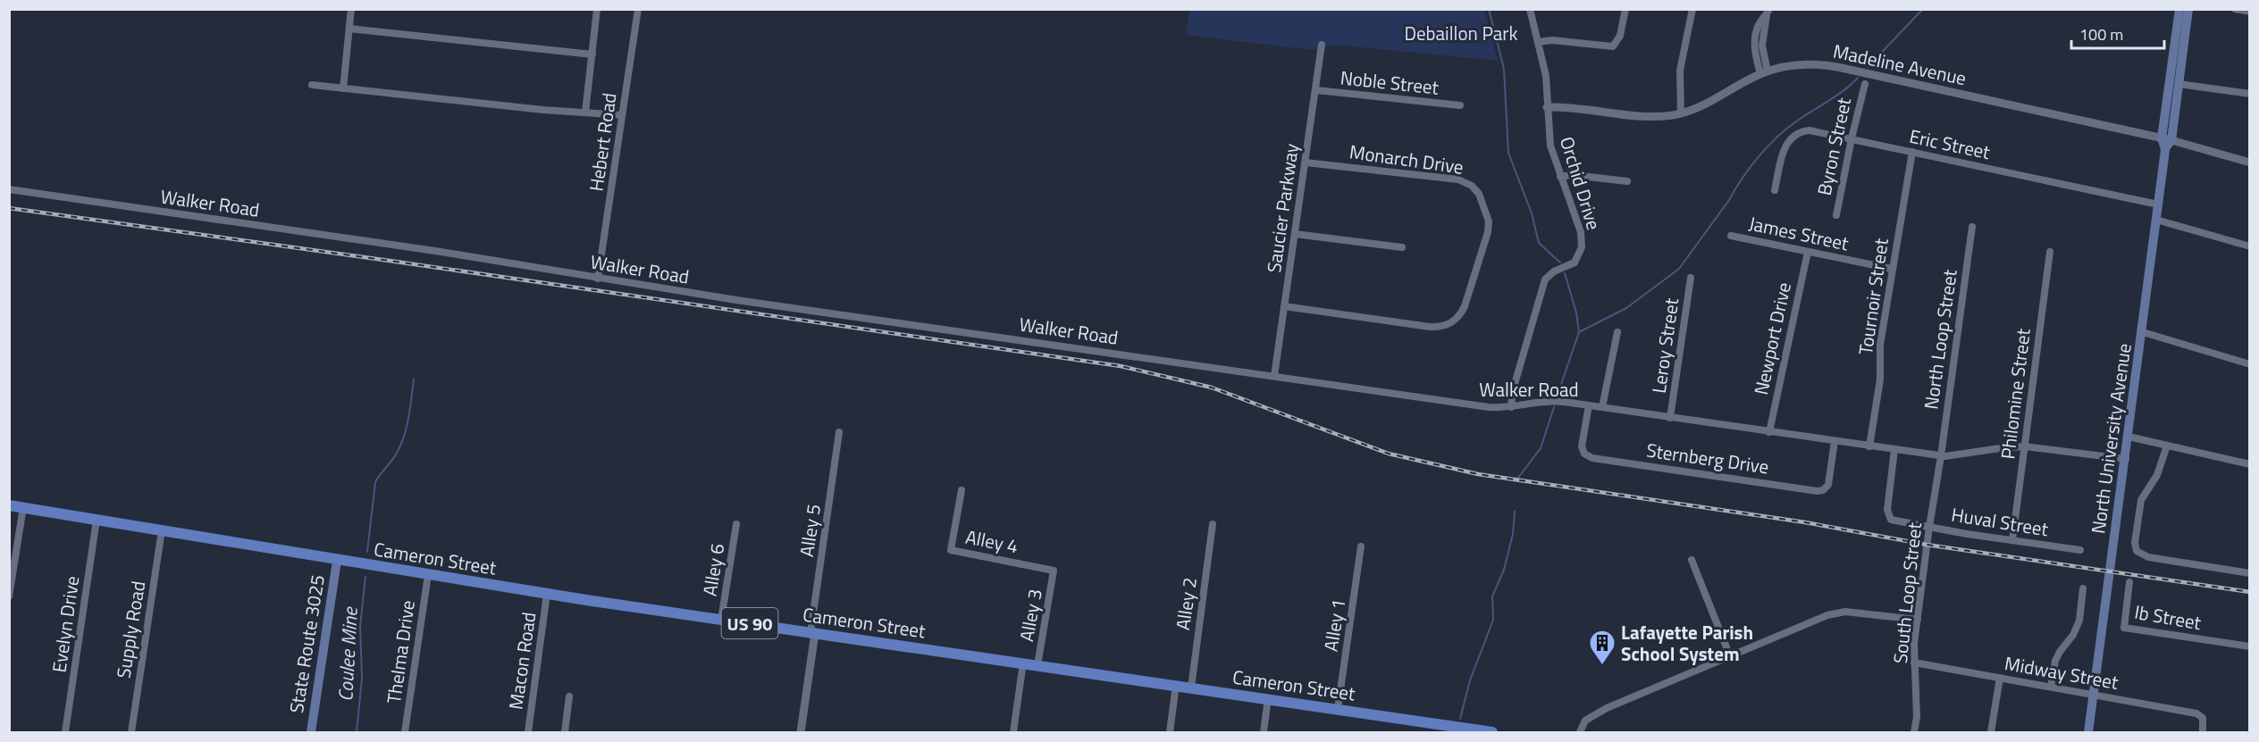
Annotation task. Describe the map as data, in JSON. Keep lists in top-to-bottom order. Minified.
{"streets":{"main road":["North University Avenue","Cameron Street","US 90","State Route 3025"],"street":["Madeline Avenue","Noble Street","Hebert Road","Eric Street","Byron Street","Monarch Drive","Orchid Drive","Walker Road","Saucier Parkway","James Street","Tournoir Street","Newport Drive","North Loop Street","Leroy Street","Philomine Street","Sternberg Drive","Huval Street","Alley 5","Alley 4","Alley 6","South Loop Street","Alley 2","Alley 3","Ib Street","Evelyn Drive","Alley 1","Supply Road","Thelma Drive","Macon Road","Midway Street"]},"crossings":[["Madeline Avenue","Orchid Drive"],["Madeline Avenue","North University Avenue"],["Noble Street","Saucier Parkway"],["Hebert Road","Walker Road"],["Eric Street","Byron Street"],["Eric Street","Tournoir Street"],["Eric Street","North University Avenue"],["Monarch Drive","Saucier Parkway"],["Orchid Drive","Walker Road"],["Walker Road","Saucier Parkway"],["Walker Road","Tournoir Street"],["Walker Road","Newport Drive"],["Walker Road","North Loop Street"],["Walker Road","Leroy Street"],["Walker Road","Philomine Street"],["Walker Road","North University Avenue"],["Walker Road","Sternberg Drive"],["Walker Road","Huval Street"],["Walker Road","South Loop Street"],["James Street","Tournoir Street"],["James Street","Newport Drive"],["North Loop Street","South Loop Street"],["Philomine Street","Huval Street"],["North University Avenue","Midway Street"],["Huval Street","South Loop Street"],["Alley 5","Cameron Street"],["Alley 4","Alley 3"],["Cameron Street","Alley 6"],["Cameron Street","Alley 2"],["Cameron Street","Alley 3"],["Cameron Street","Evelyn Drive"],["Cameron Street","Alley 1"],["Cameron Street","Supply Road"],["Cameron Street","State Route 3025"],["Cameron Street","Thelma Drive"],["Cameron Street","Macon Road"],["South Loop Street","Midway Street"]],"water":["Coulee Mine"],"parks":["Debaillon Park"],"places":{"building":["Lafayette Parish School System"]},"scale_bar":"100 m"}
